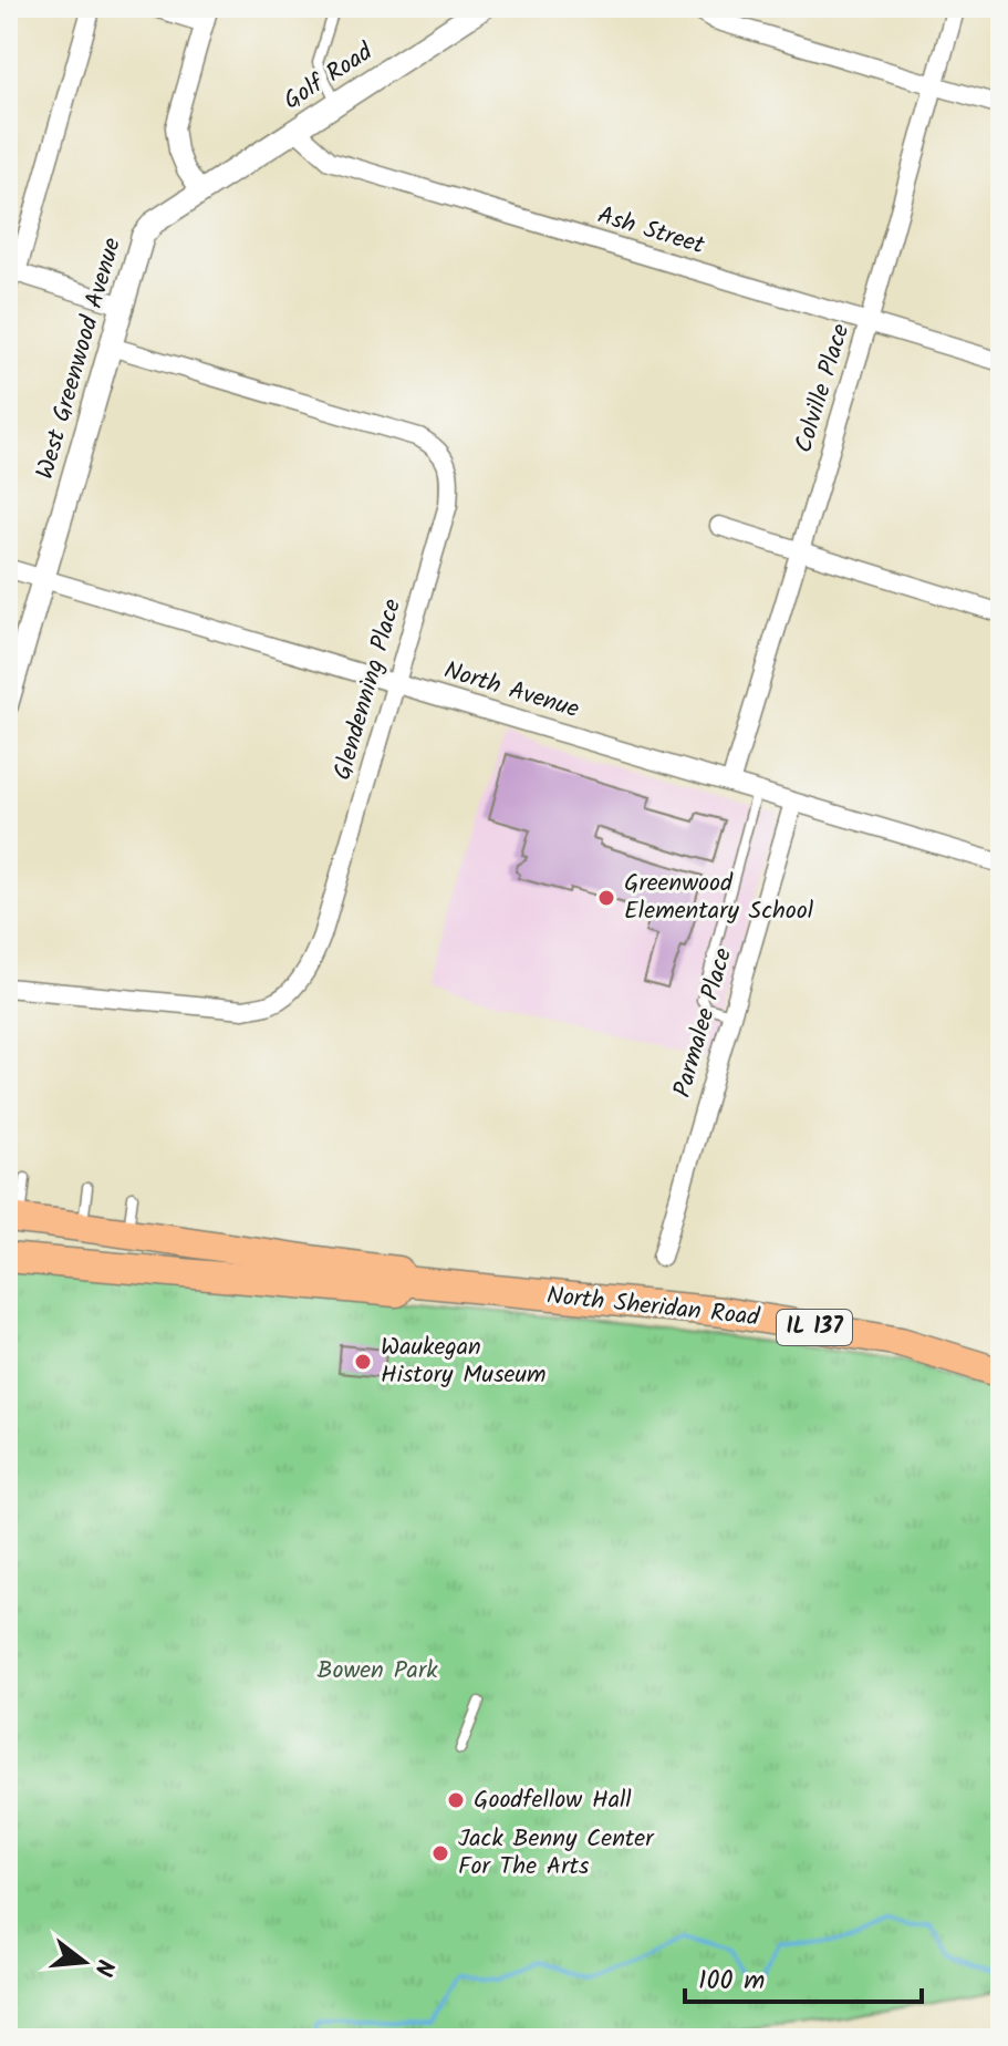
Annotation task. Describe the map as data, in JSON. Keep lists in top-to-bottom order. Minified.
{"streets":{"main road":["North Sheridan Road","IL 137"],"street":["Golf Road","Ash Street","West Greenwood Avenue","Colville Place","Glendenning Place","North Avenue","Parmalee Place"]},"crossings":[["Golf Road","Ash Street"],["Golf Road","West Greenwood Avenue"],["Ash Street","Colville Place"],["West Greenwood Avenue","Glendenning Place"],["West Greenwood Avenue","North Avenue"],["Colville Place","North Avenue"],["Glendenning Place","North Avenue"],["North Avenue","Parmalee Place"]],"parks":["Bowen Park"],"places":["Greenwood Elementary School","Waukegan History Museum","Goodfellow Hall","Jack Benny Center For The Arts"],"scale_bar":"100 m","north":"right"}
